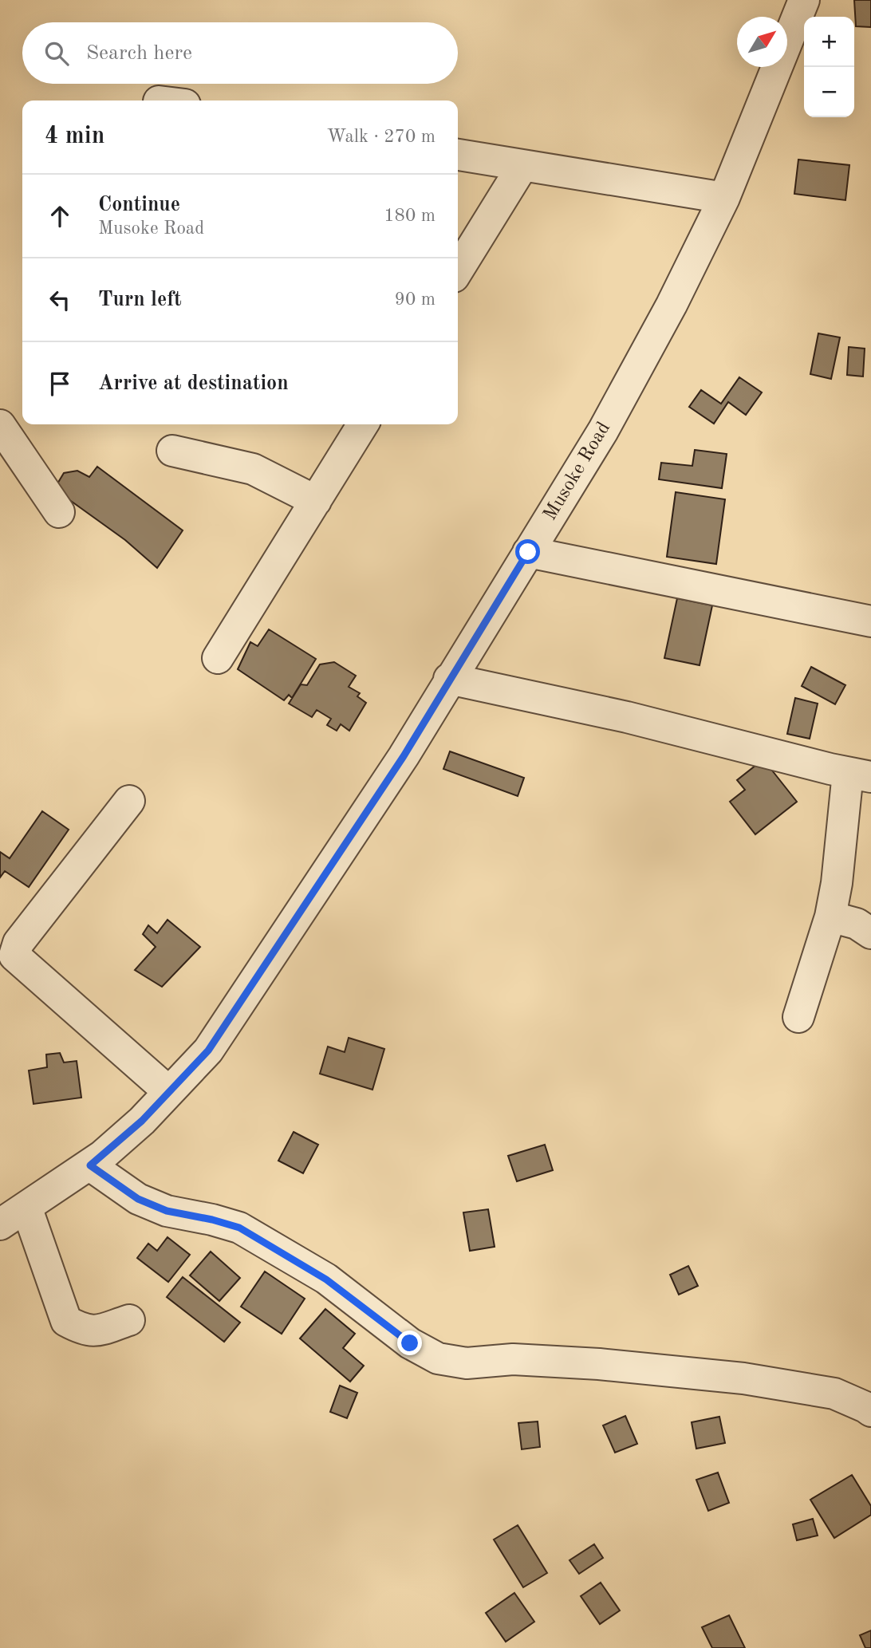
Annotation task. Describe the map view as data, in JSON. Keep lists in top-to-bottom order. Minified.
{"streets":{"street":["Musoke Road"]},"north":"top right","page":{"map_buttons":["+","−"],"search":"Search here","heading":["4 min","Walk · 270 m"],"list":[["Continue","Musoke Road","180 m"],["Turn left","90 m"],"Arrive at destination"]}}
